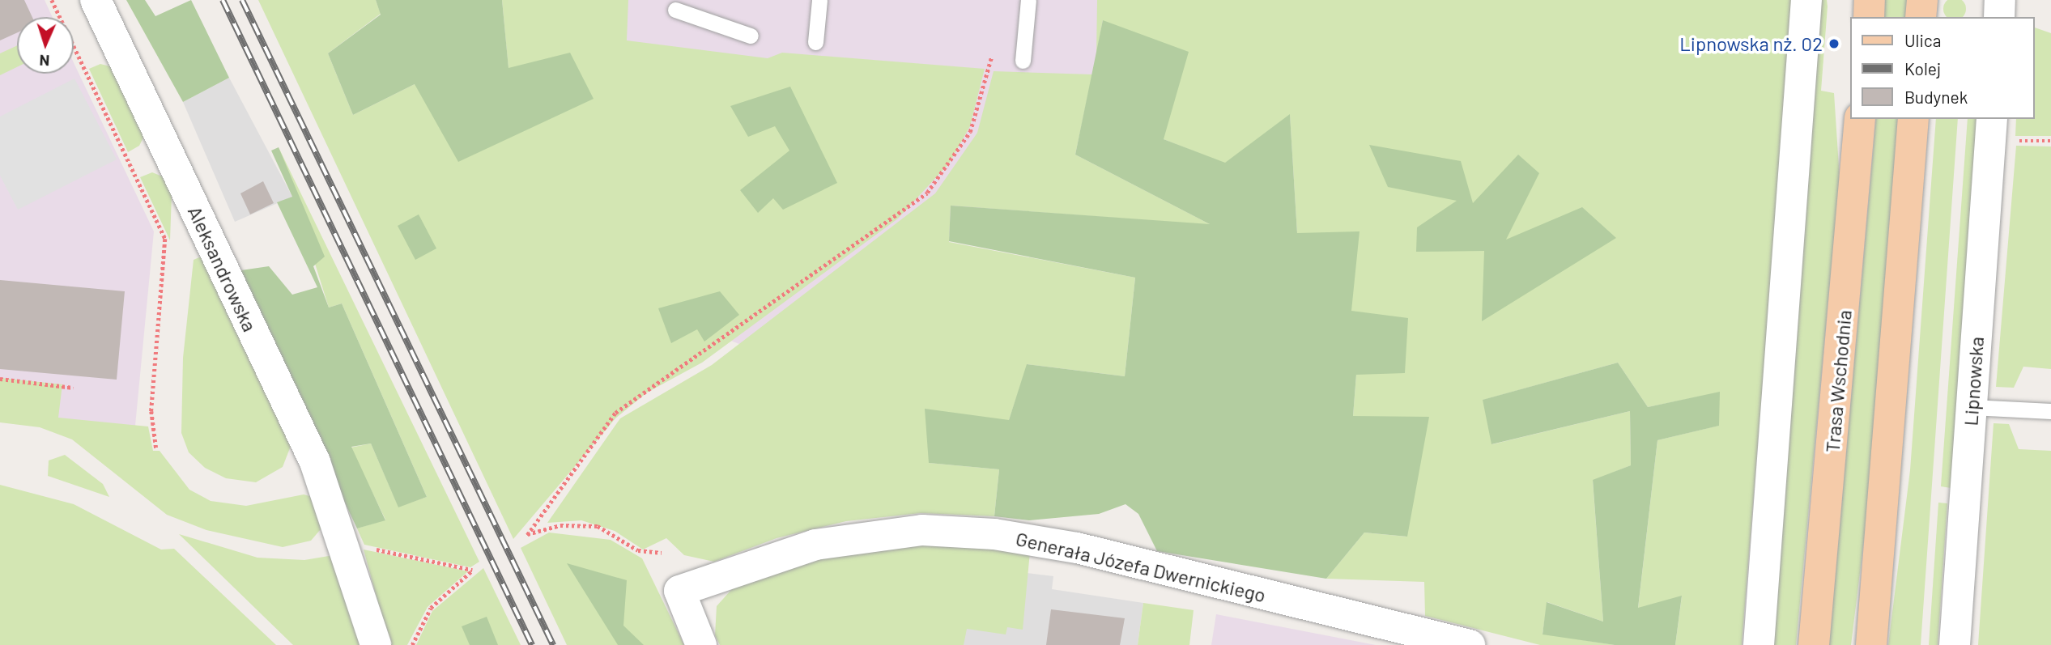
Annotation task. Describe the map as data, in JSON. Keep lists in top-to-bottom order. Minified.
{"streets":{"main road":["Trasa Wschodnia"],"street":["Aleksandrowska","Lipnowska","Generała Józefa Dwernickiego"]},"places":["Lipnowska nż. 02"],"legend":["Ulica","Kolej","Budynek"],"north":"bottom"}
